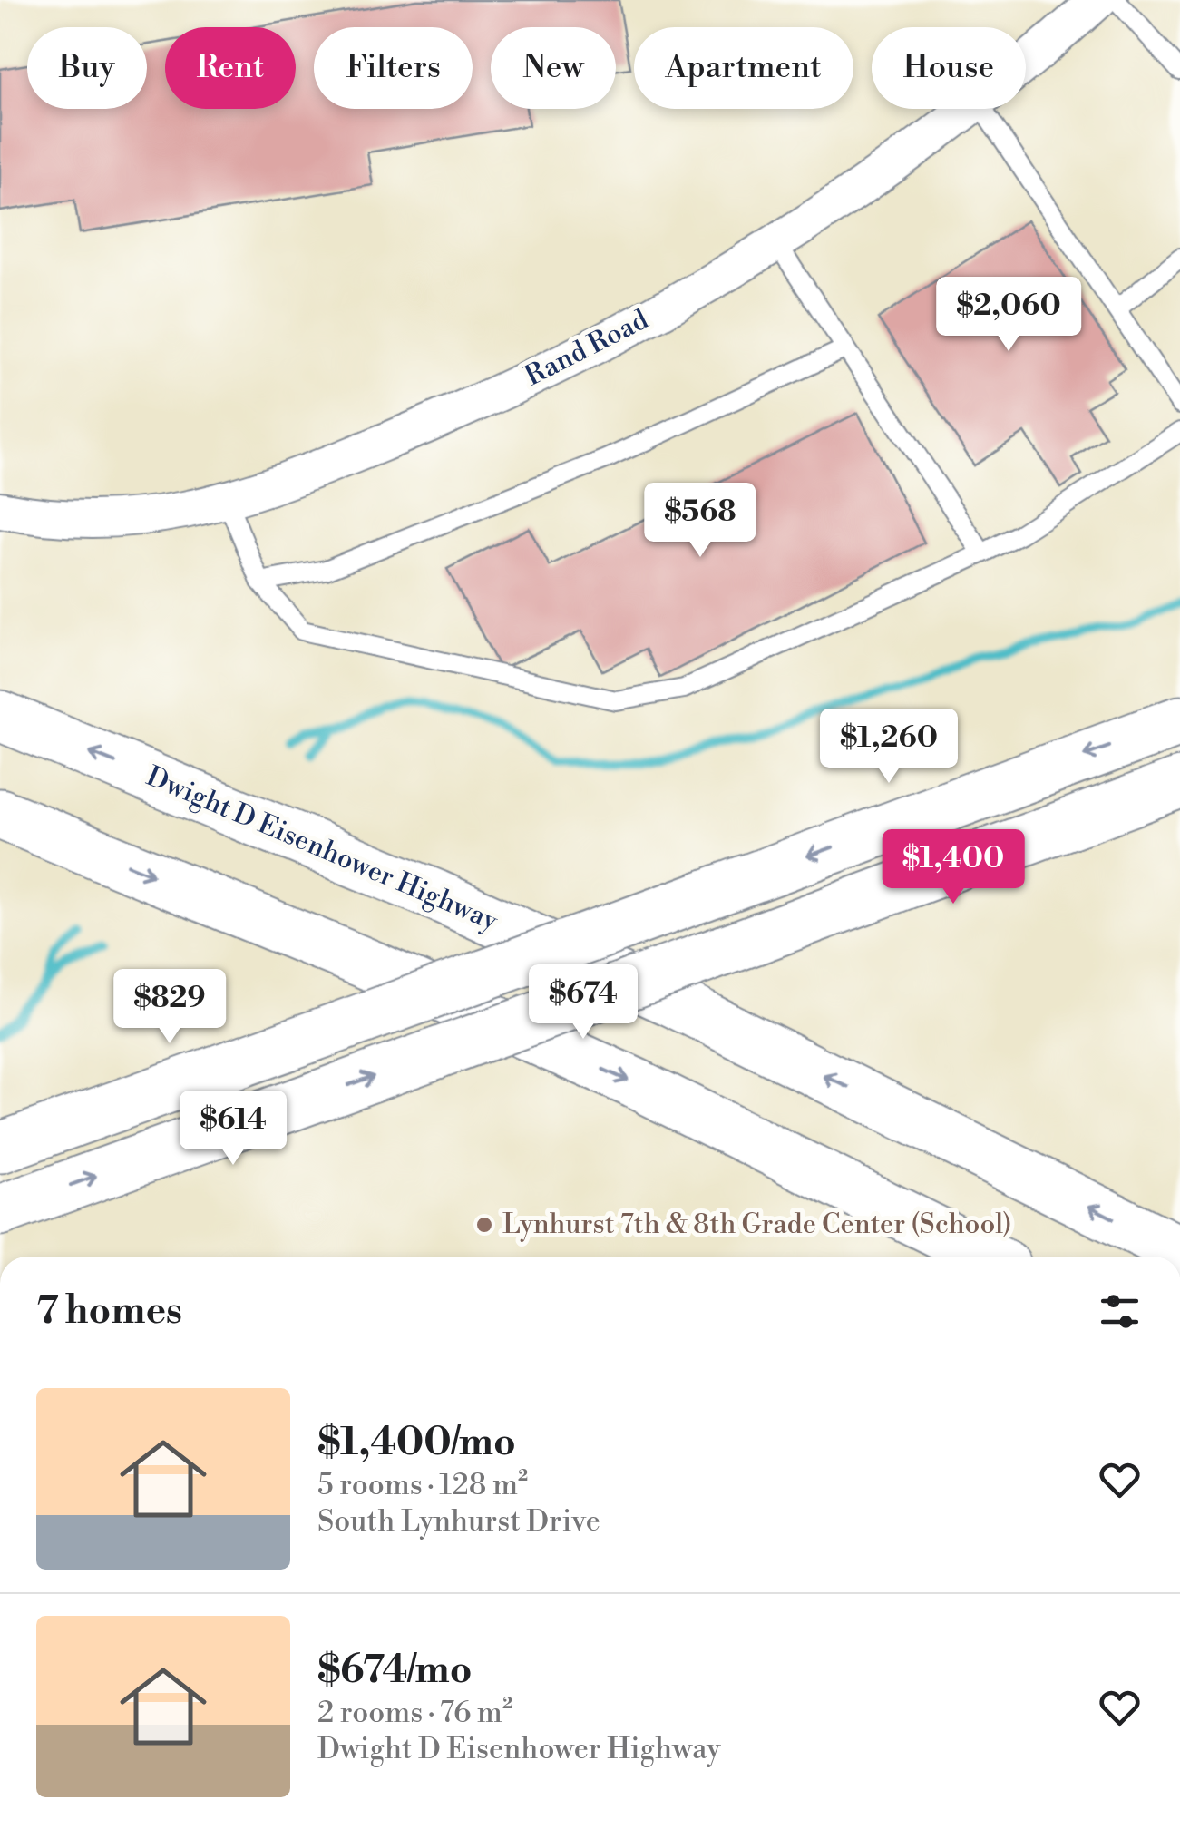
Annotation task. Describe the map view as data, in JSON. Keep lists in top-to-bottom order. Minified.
{"streets":{"main road":["Dwight D Eisenhower Highway"],"street":["Rand Road"]},"places":["Lynhurst 7th & 8th Grade Center (School)"],"page":{"chip":["Buy","Rent","Filters","New","Apartment","House"],"price":["$2,060","$568","$1,260","$1,400","$674","$829","$614"],"heading":"7 homes","list":[{"name":"$1,400/mo","note":"5 rooms · 128 m² · South Lynhurst Drive"},{"name":"$674/mo","note":"2 rooms · 76 m² · Dwight D Eisenhower Highway"}]}}
